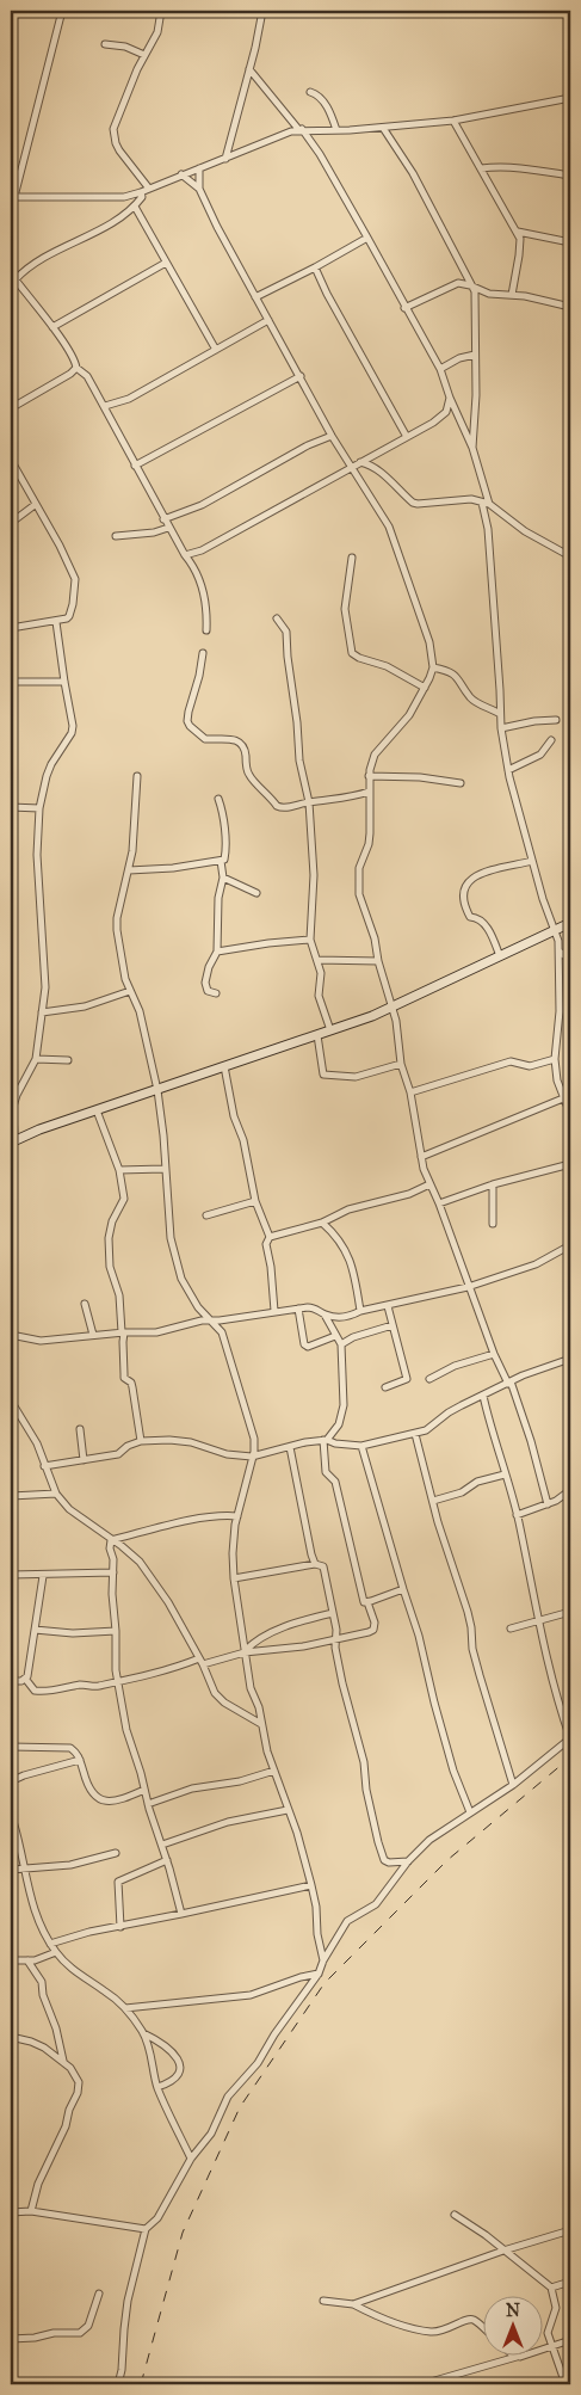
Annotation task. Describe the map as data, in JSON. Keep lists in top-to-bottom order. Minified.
{"north":"top"}
